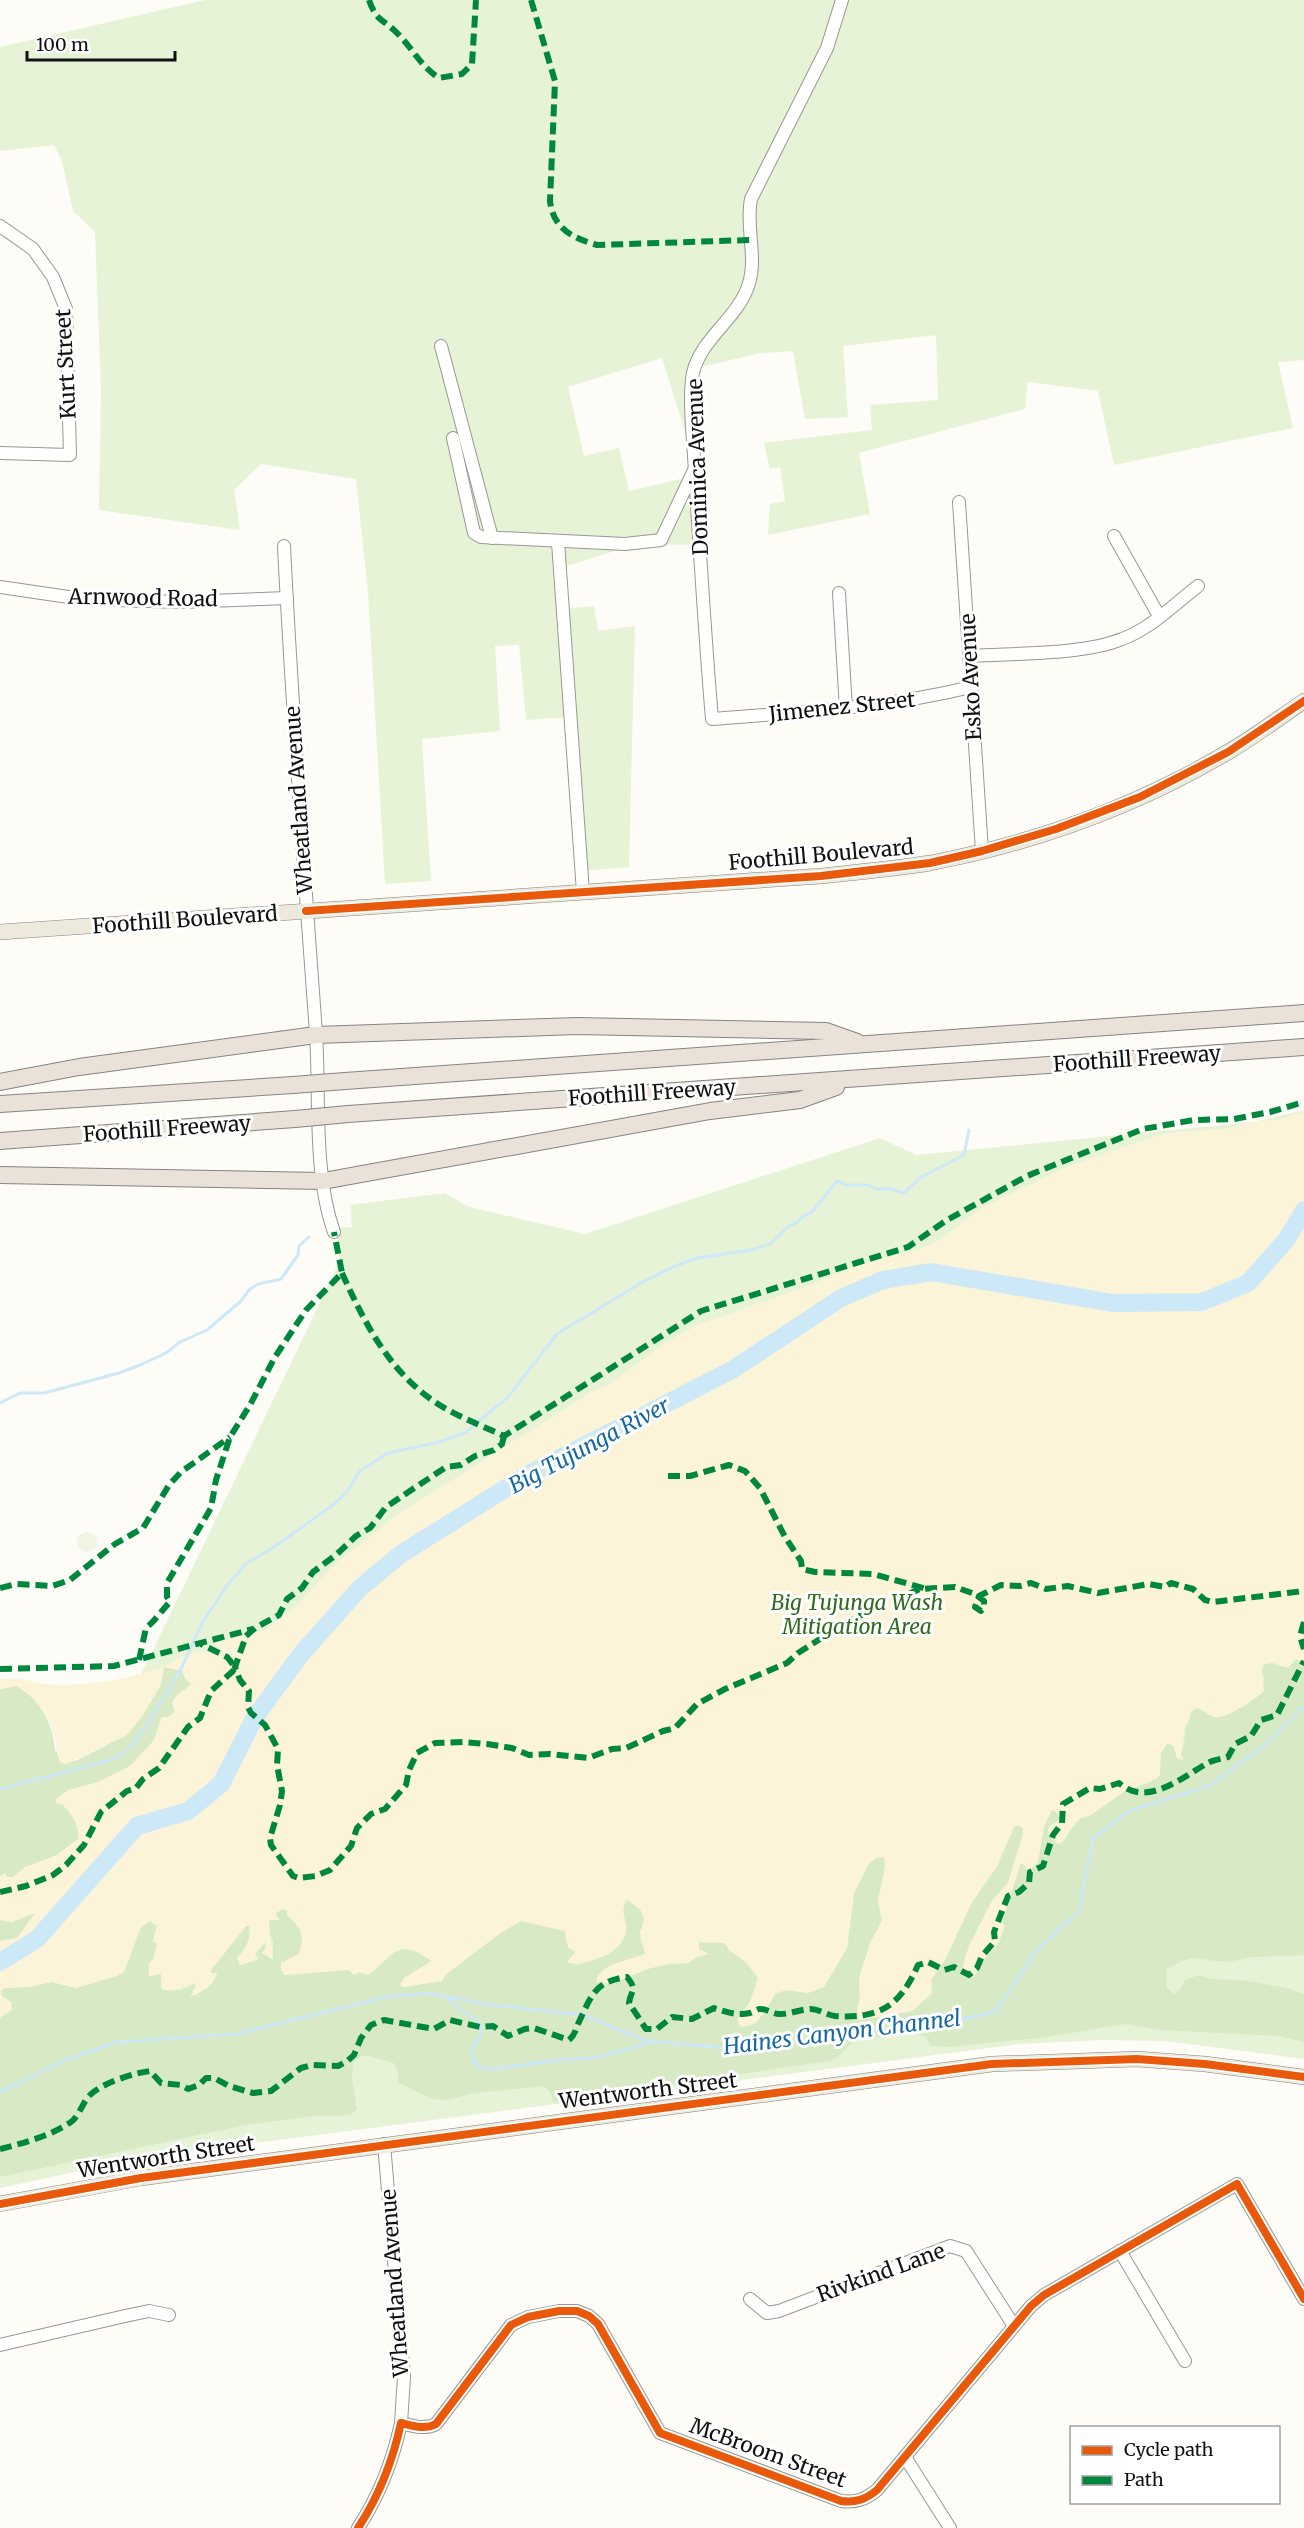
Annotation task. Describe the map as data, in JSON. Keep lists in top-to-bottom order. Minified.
{"streets":{"highway":["Foothill Freeway"],"main road":["Foothill Boulevard","Wentworth Street"],"street":["Kurt Street","Dominica Avenue","Arnwood Road","Esko Avenue","Jimenez Street","Wheatland Avenue","Rivkind Lane","McBroom Street"]},"crossings":[["Dominica Avenue","Jimenez Street"],["Arnwood Road","Wheatland Avenue"],["Esko Avenue","Jimenez Street"],["Esko Avenue","Foothill Boulevard"],["Wheatland Avenue","Foothill Boulevard"],["Wheatland Avenue","Wentworth Street"],["Wheatland Avenue","McBroom Street"],["Rivkind Lane","McBroom Street"]],"water":["Big Tujunga River","Haines Canyon Channel"],"parks":["Big Tujunga Wash Mitigation Area"],"legend":["Cycle path","Path"],"scale_bar":"100 m"}
